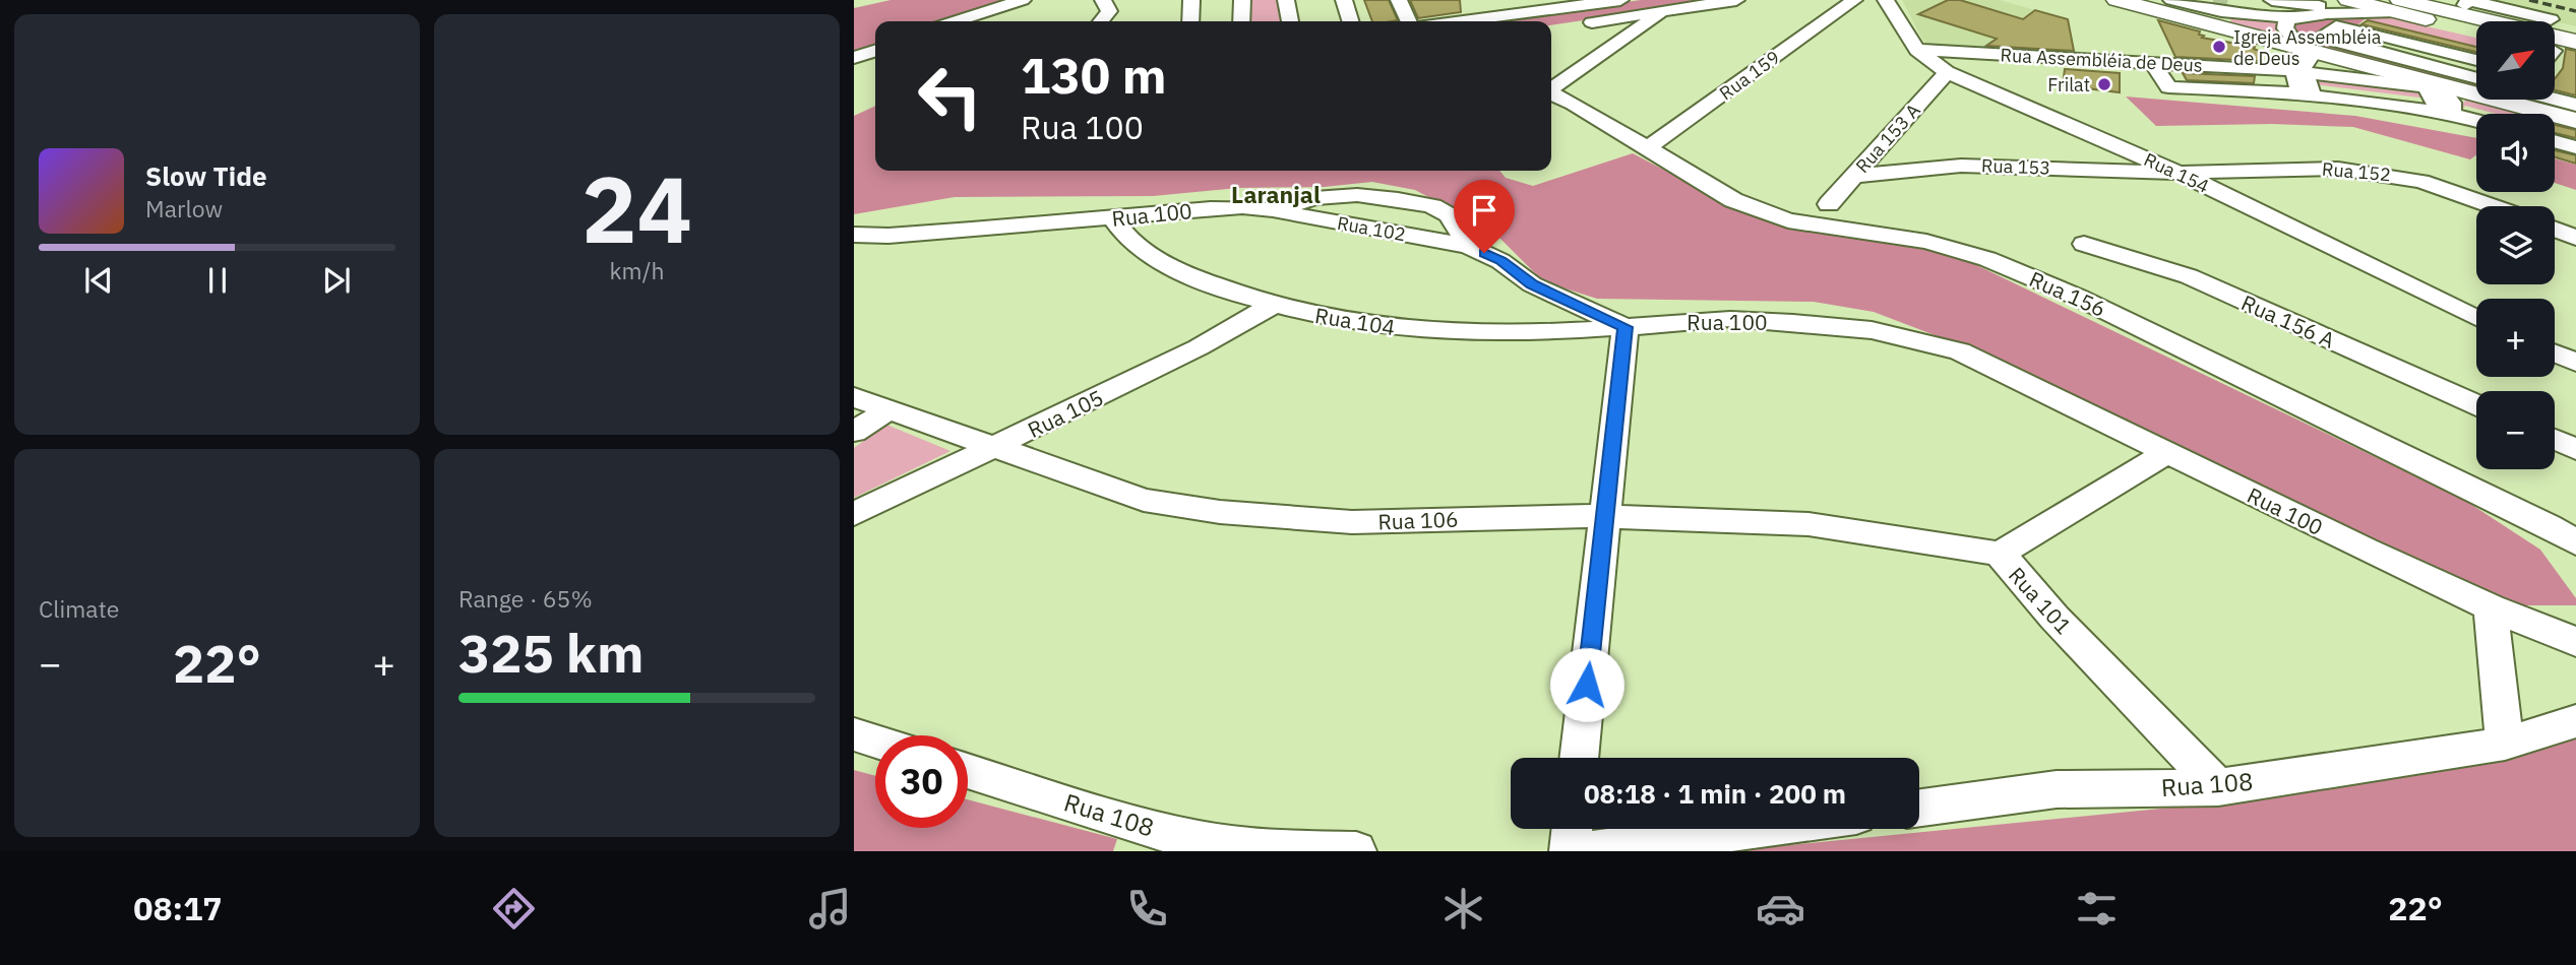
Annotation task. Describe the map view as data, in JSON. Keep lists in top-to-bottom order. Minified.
{"streets":{"street":["Rua Assembléia de Deus","Rua 159","Rua 153 A","Rua 153","Rua 152","Rua 154","Rua 100","Rua 156","Rua 104","Rua 156 A","Rua 105","Rua 106","Rua 101","Rua 108"]},"crossings":[["Rua Assembléia de Deus","Rua 154"],["Rua 159","Rua 156"],["Rua 153 A","Rua 153"],["Rua 153 A","Rua 154"],["Rua 153","Rua 152"],["Rua 153","Rua 154"],["Rua 152","Rua 154"],["Rua 100","Rua 104"],["Rua 100","Rua 101"],["Rua 104","Rua 105"],["Rua 105","Rua 106"],["Rua 106","Rua 101"],["Rua 101","Rua 108"]],"districts":["Laranjal"],"places":["Igreja Assembléia de Deus","Frilat"],"north":"top right","page":{"tile":[["24","km/h"],"Climate",["Range · 65%","325 km"]],"map_buttons":["+","−"],"turn":["130 m","Rua 100"],"song":["Slow Tide","Marlow"],"heat":["−","22°","+"],"limit":"30","trip":"08:18 · 1 min · 200 m","tabs":["08:17","22°"]}}
